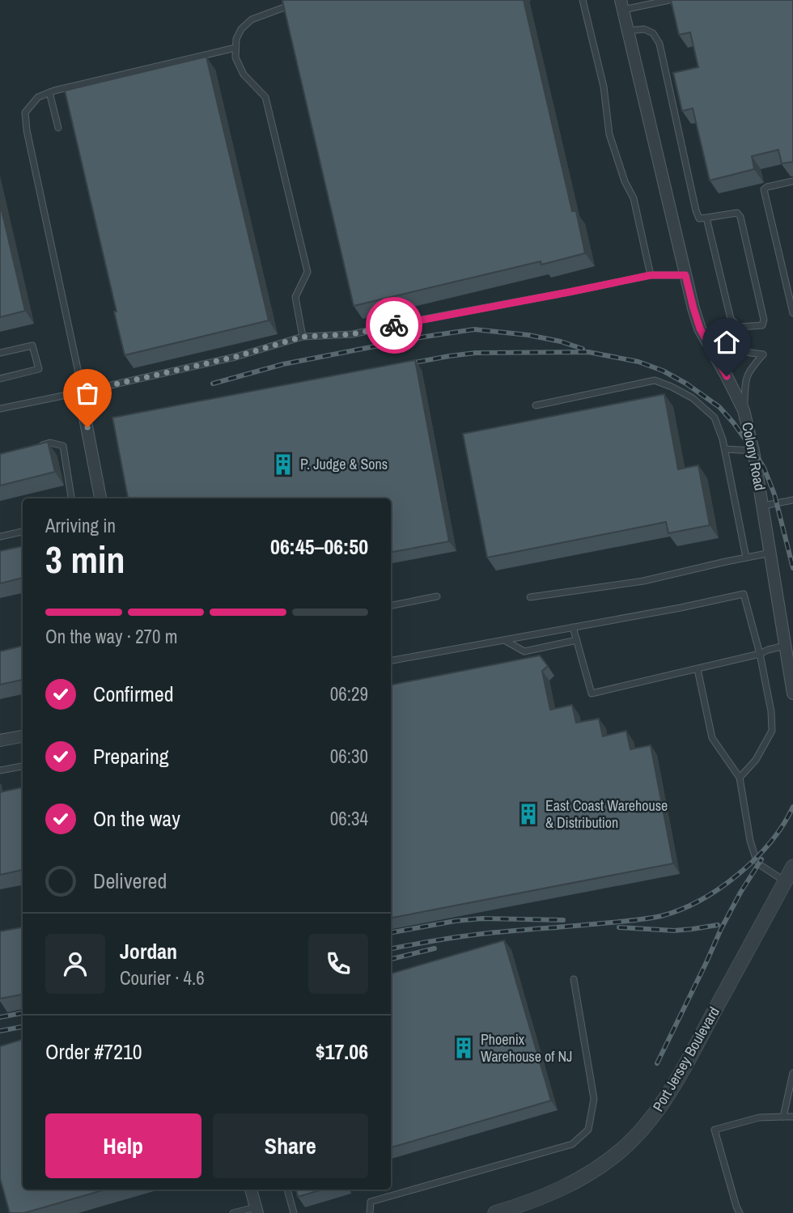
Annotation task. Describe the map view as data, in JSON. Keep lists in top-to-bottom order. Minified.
{"streets":{"street":["Colony Road","Port Jersey Boulevard"]},"places":{"building":["P. Judge & Sons","East Coast Warehouse & Distribution","Phoenix Warehouse of NJ"]},"page":{"heading":["3 min","Arriving in","06:45–06:50"],"panel":["Jordan","Courier · 4.6","Order #7210","$17.06"],"bar":"On the way · 270 m","list":[["Confirmed","06:29"],["Preparing","06:30"],["On the way","06:34"],"Delivered"],"buttons":["Help","Share"]}}
